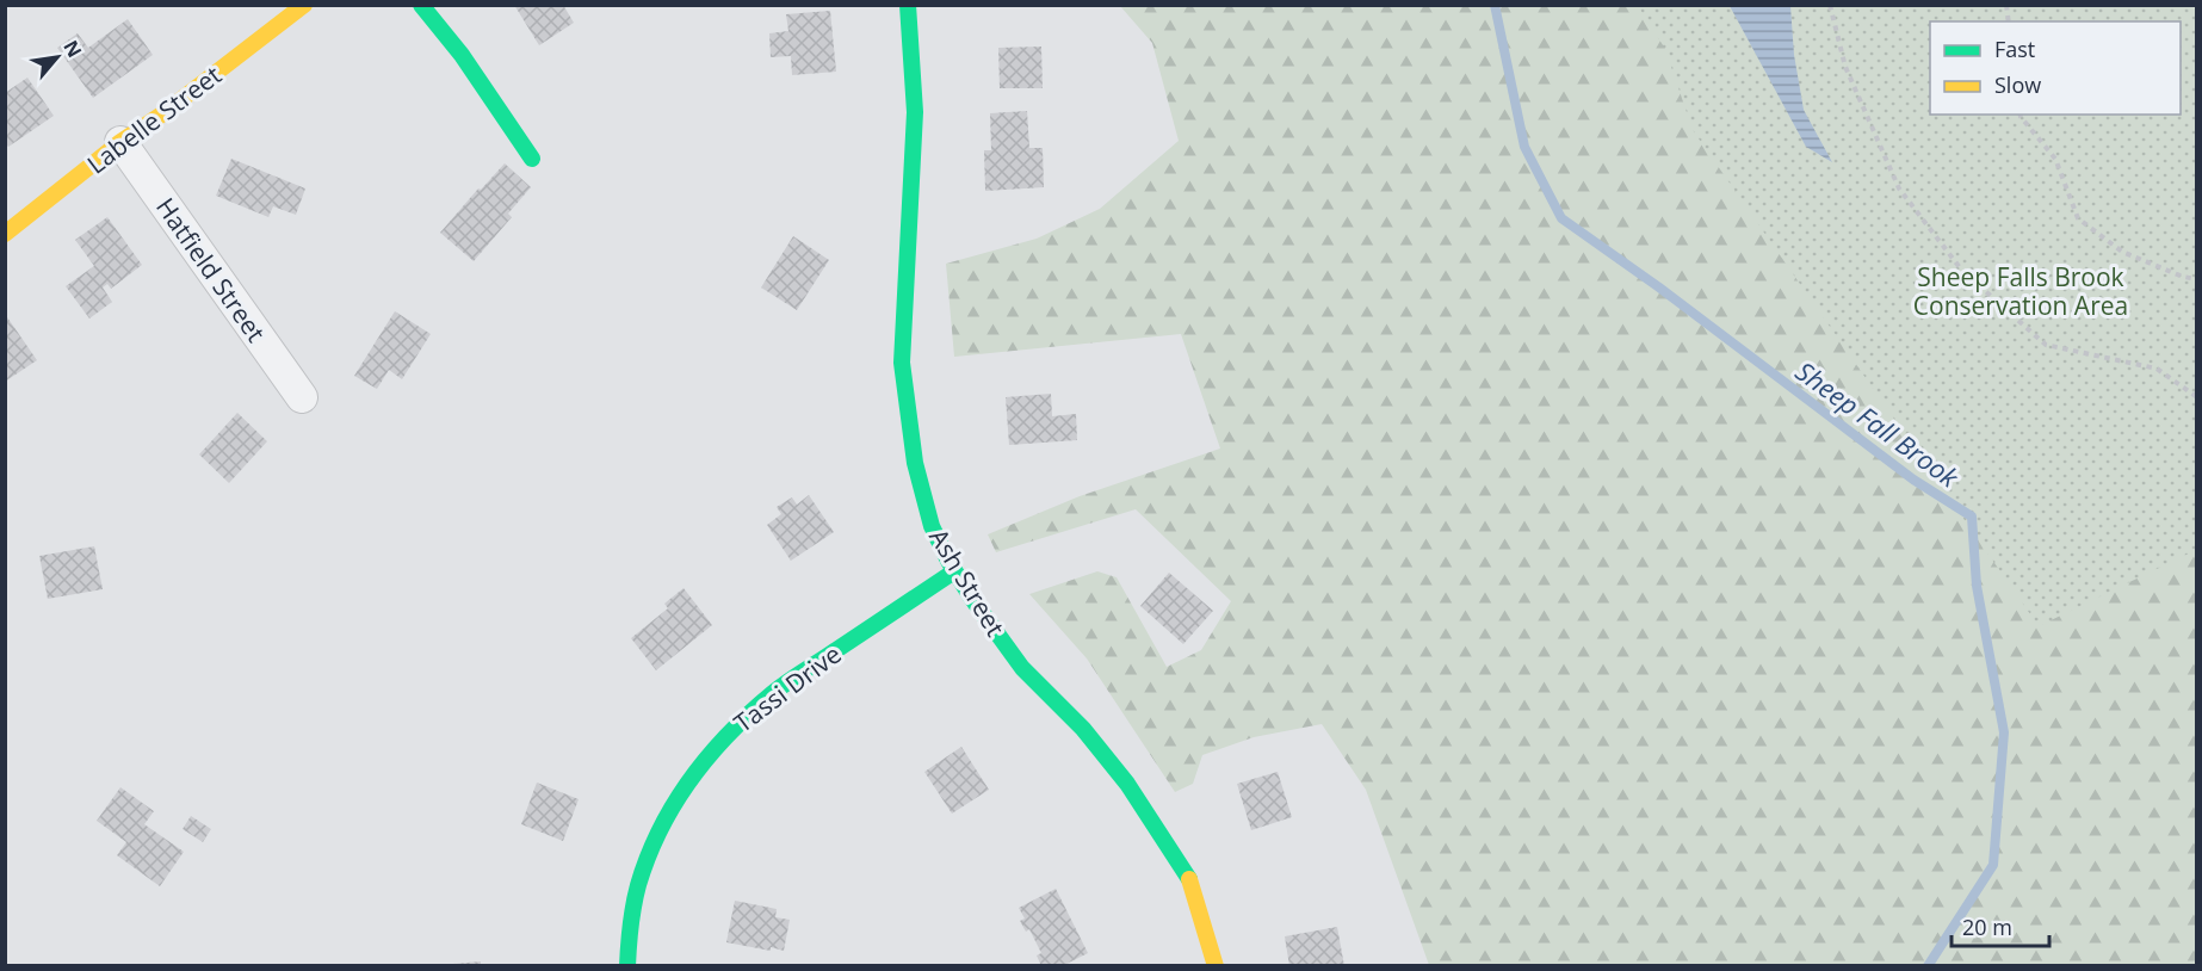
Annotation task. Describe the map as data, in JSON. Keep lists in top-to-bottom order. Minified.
{"streets":{"street":["Labelle Street","Hatfield Street","Ash Street","Tassi Drive"]},"crossings":[["Labelle Street","Hatfield Street"],["Ash Street","Tassi Drive"]],"water":["Sheep Fall Brook"],"parks":["Sheep Falls Brook Conservation Area"],"legend":["Fast","Slow"],"scale_bar":"20 m","north":"top right"}
